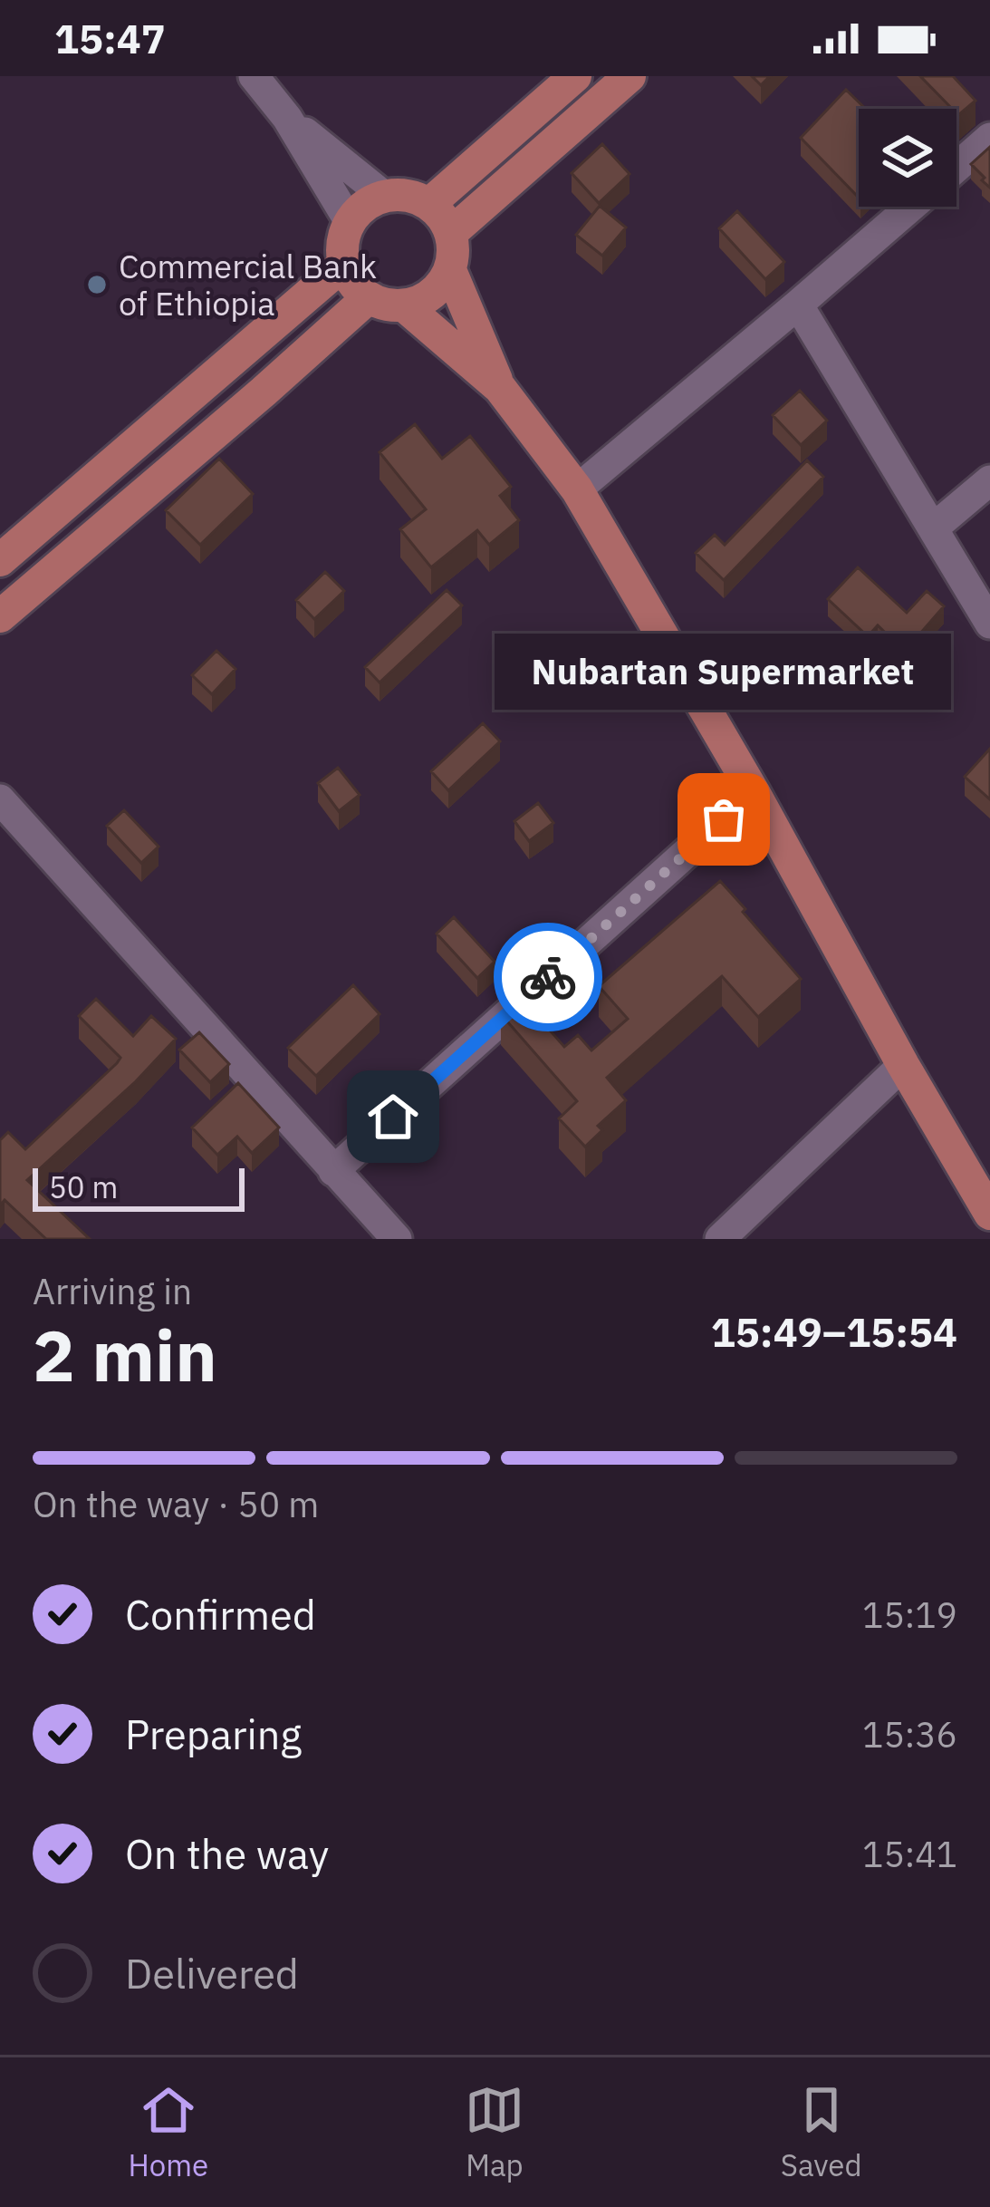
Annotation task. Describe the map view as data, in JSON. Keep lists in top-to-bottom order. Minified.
{"places":["Commercial Bank of Ethiopia","Nubartan Supermarket"],"scale_bar":"50 m","page":{"status":"15:47","bubble":"Nubartan Supermarket","scale":"50 m","heading":["2 min","Arriving in","15:49–15:54"],"bar":"On the way · 50 m","list":[["Confirmed","15:19"],["Preparing","15:36"],["On the way","15:41"],"Delivered"],"tabs":["Home","Map","Saved"]}}
